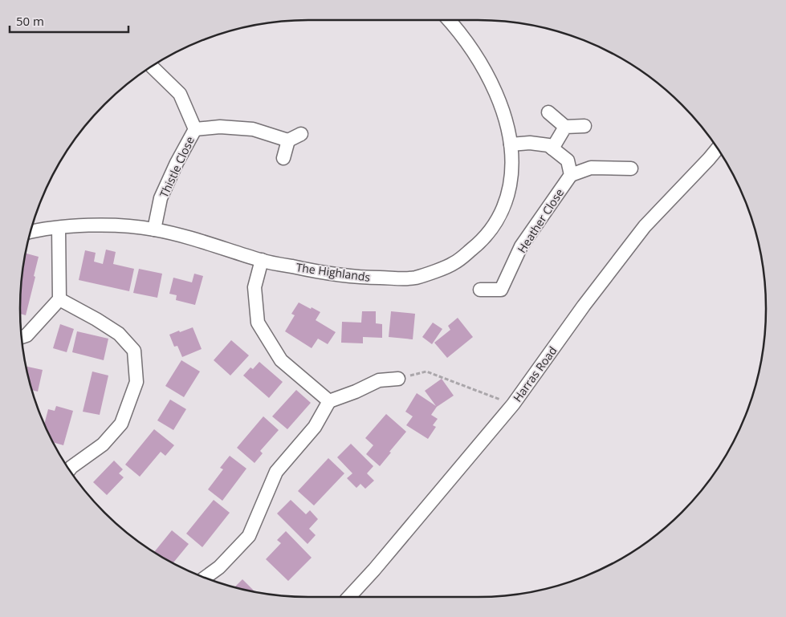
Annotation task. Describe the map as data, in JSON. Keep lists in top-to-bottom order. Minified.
{"streets":{"street":["Thistle Close","Heather Close","The Highlands","Harras Road"]},"crossings":[["Thistle Close","The Highlands"]],"scale_bar":"50 m"}
